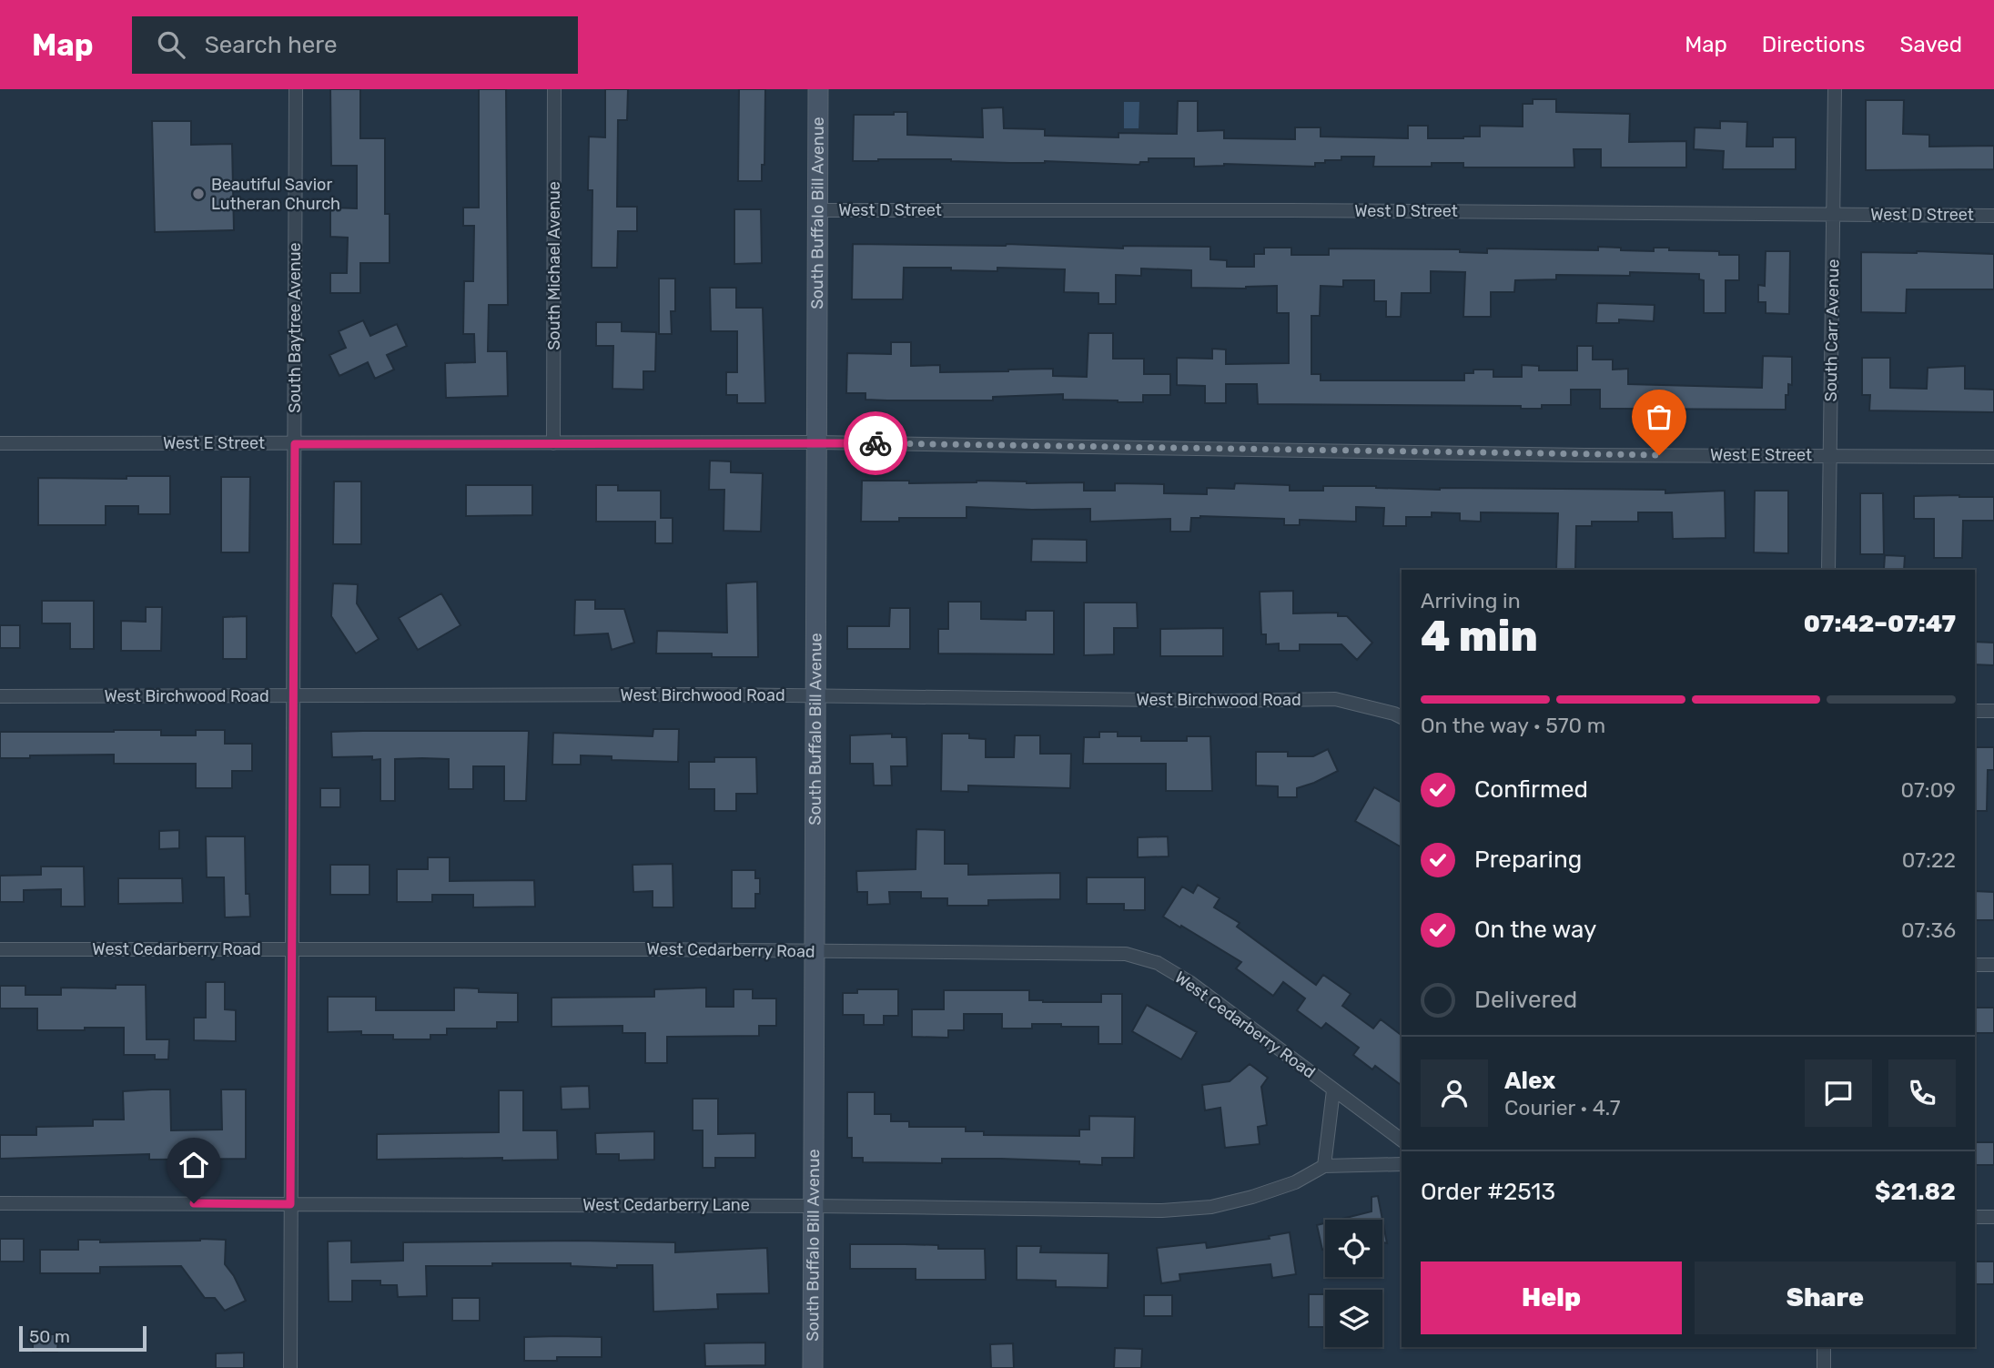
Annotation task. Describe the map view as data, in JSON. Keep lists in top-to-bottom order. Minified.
{"streets":{"main road":["South Buffalo Bill Avenue"],"street":["West D Street","South Michael Avenue","South Baytree Avenue","South Carr Avenue","West E Street","West Birchwood Road","West Cedarberry Road","West Cedarberry Lane"]},"crossings":[["West D Street","South Buffalo Bill Avenue"],["West D Street","South Carr Avenue"],["South Buffalo Bill Avenue","West E Street"],["South Buffalo Bill Avenue","West Birchwood Road"],["South Buffalo Bill Avenue","West Cedarberry Road"],["South Buffalo Bill Avenue","West Cedarberry Lane"],["South Michael Avenue","West E Street"],["South Baytree Avenue","West E Street"],["South Baytree Avenue","West Birchwood Road"],["South Baytree Avenue","West Cedarberry Road"],["South Baytree Avenue","West Cedarberry Lane"],["South Carr Avenue","West E Street"]],"places":["Beautiful Savior Lutheran Church"],"scale_bar":"50 m","page":{"header":"Map","search":"Search here","nav":["Map","Directions","Saved"],"heading":["4 min","Arriving in","07:42–07:47"],"panel":["Alex","Courier · 4.7","Order #2513","$21.82"],"bar":"On the way · 570 m","list":[["Confirmed","07:09"],["Preparing","07:22"],["On the way","07:36"],"Delivered"],"buttons":["Help","Share"],"scale":"50 m"}}
